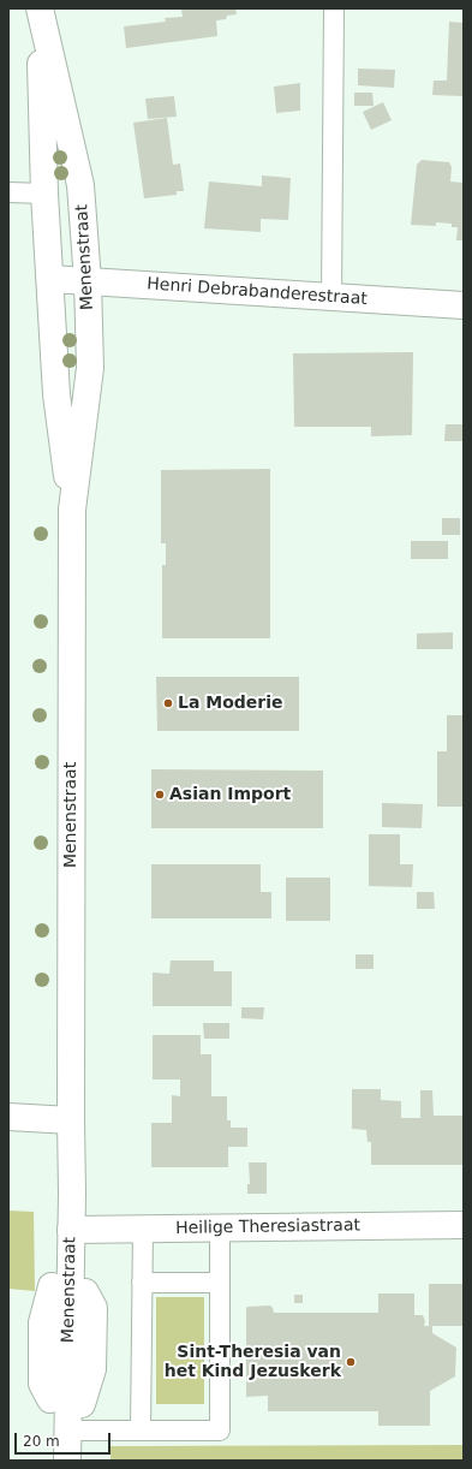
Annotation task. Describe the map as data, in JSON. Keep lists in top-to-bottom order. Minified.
{"streets":{"main road":["Menenstraat","Henri Debrabanderestraat","Heilige Theresiastraat"]},"crossings":[["Menenstraat","Henri Debrabanderestraat"],["Menenstraat","Heilige Theresiastraat"]],"places":["La Moderie","Asian Import","Sint-Theresia van het Kind Jezuskerk"],"scale_bar":"20 m"}
